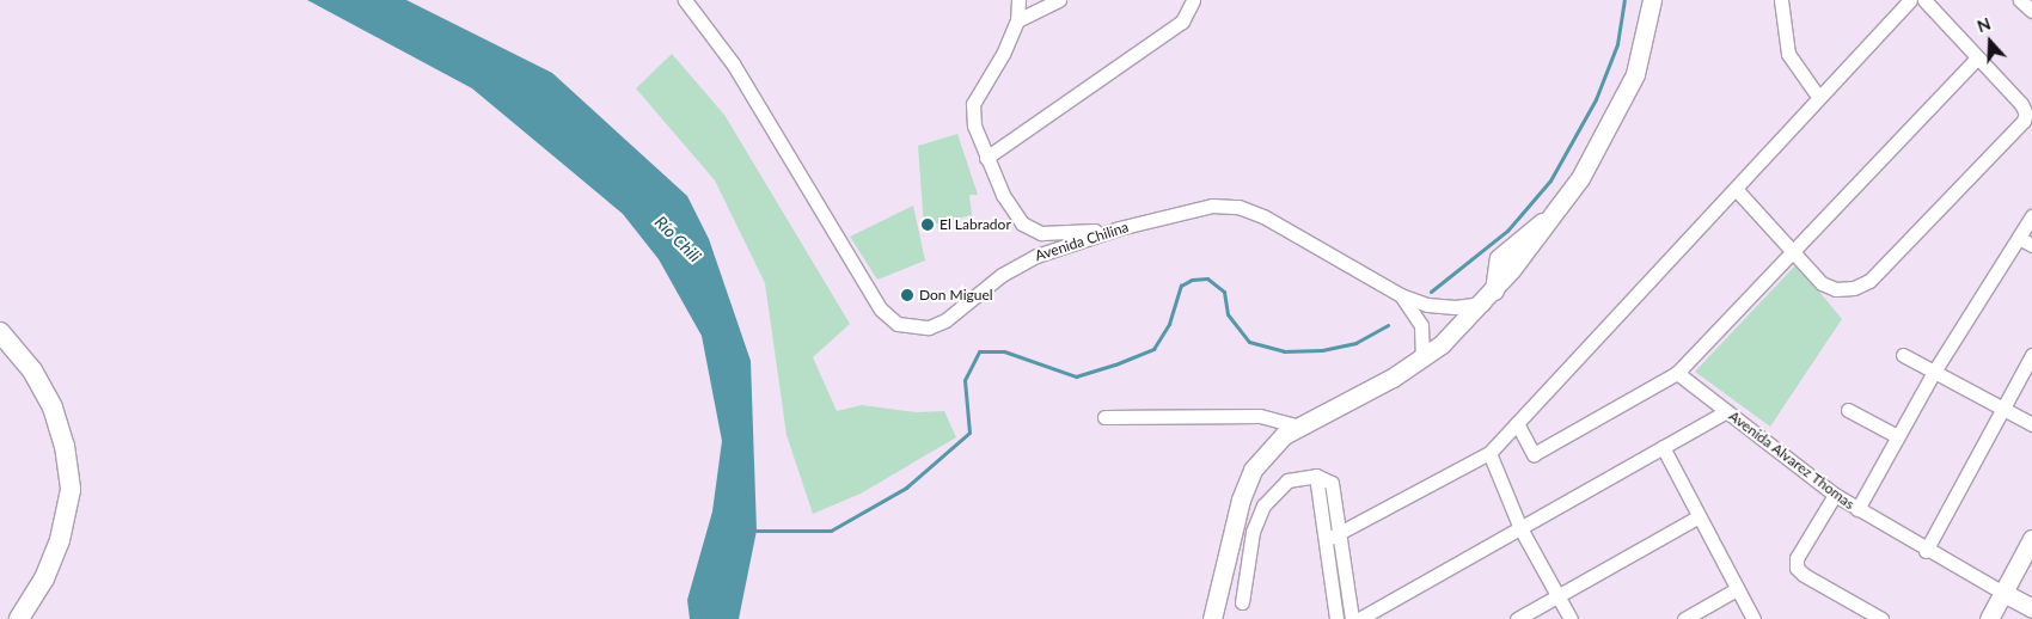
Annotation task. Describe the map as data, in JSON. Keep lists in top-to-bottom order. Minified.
{"streets":{"street":["Avenida Chilina","Avenida Alvarez Thomas"]},"water":["Río Chili"],"places":["El Labrador","Don Miguel"],"north":"top"}
